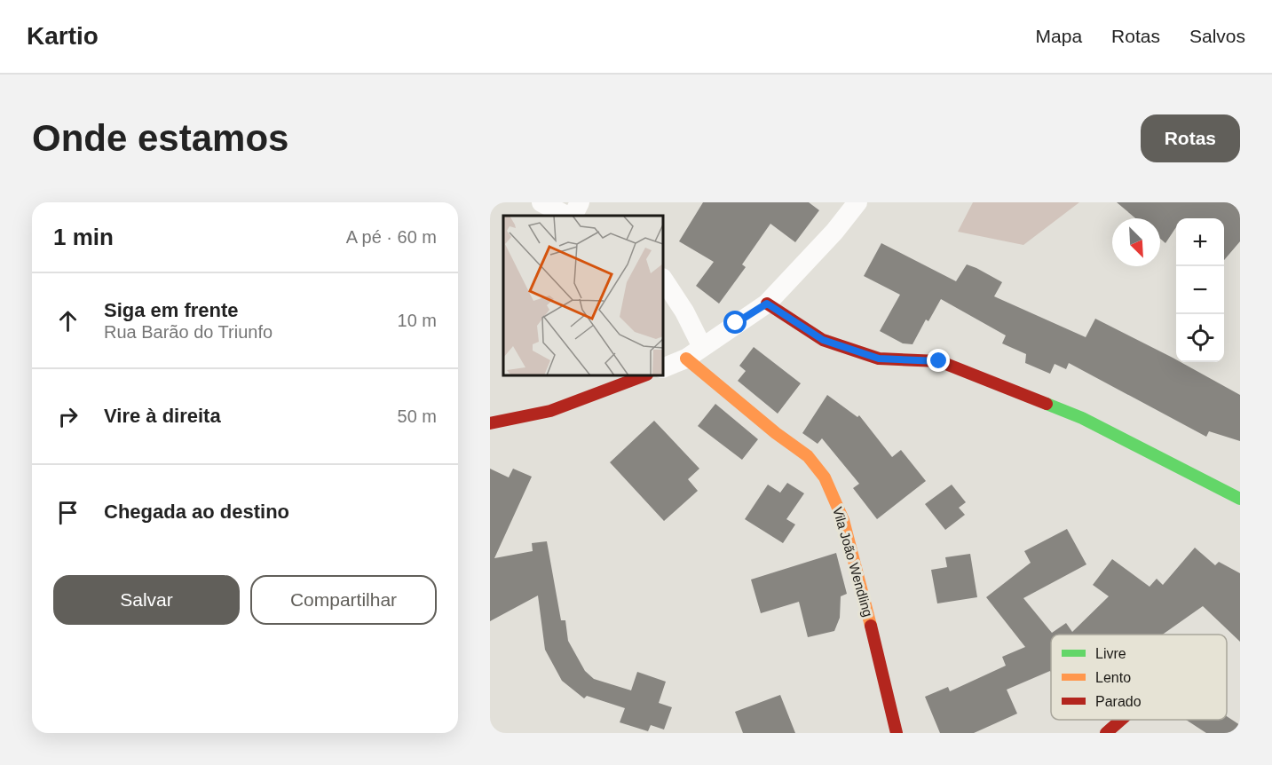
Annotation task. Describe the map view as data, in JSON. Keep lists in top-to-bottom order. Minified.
{"streets":{"street":["Vila João Wendling"]},"legend":["Livre","Lento","Parado"],"north":"bottom right","page":{"header":"Kartio","nav":["Mapa","Rotas","Salvos"],"buttons":["Rotas",["Salvar","Compartilhar"]],"title":"Onde estamos","heading":["1 min","A pé · 60 m"],"map_buttons":["+","−"],"list":[["Siga em frente","Rua Barão do Triunfo","10 m"],["Vire à direita","50 m"],"Chegada ao destino"]}}
